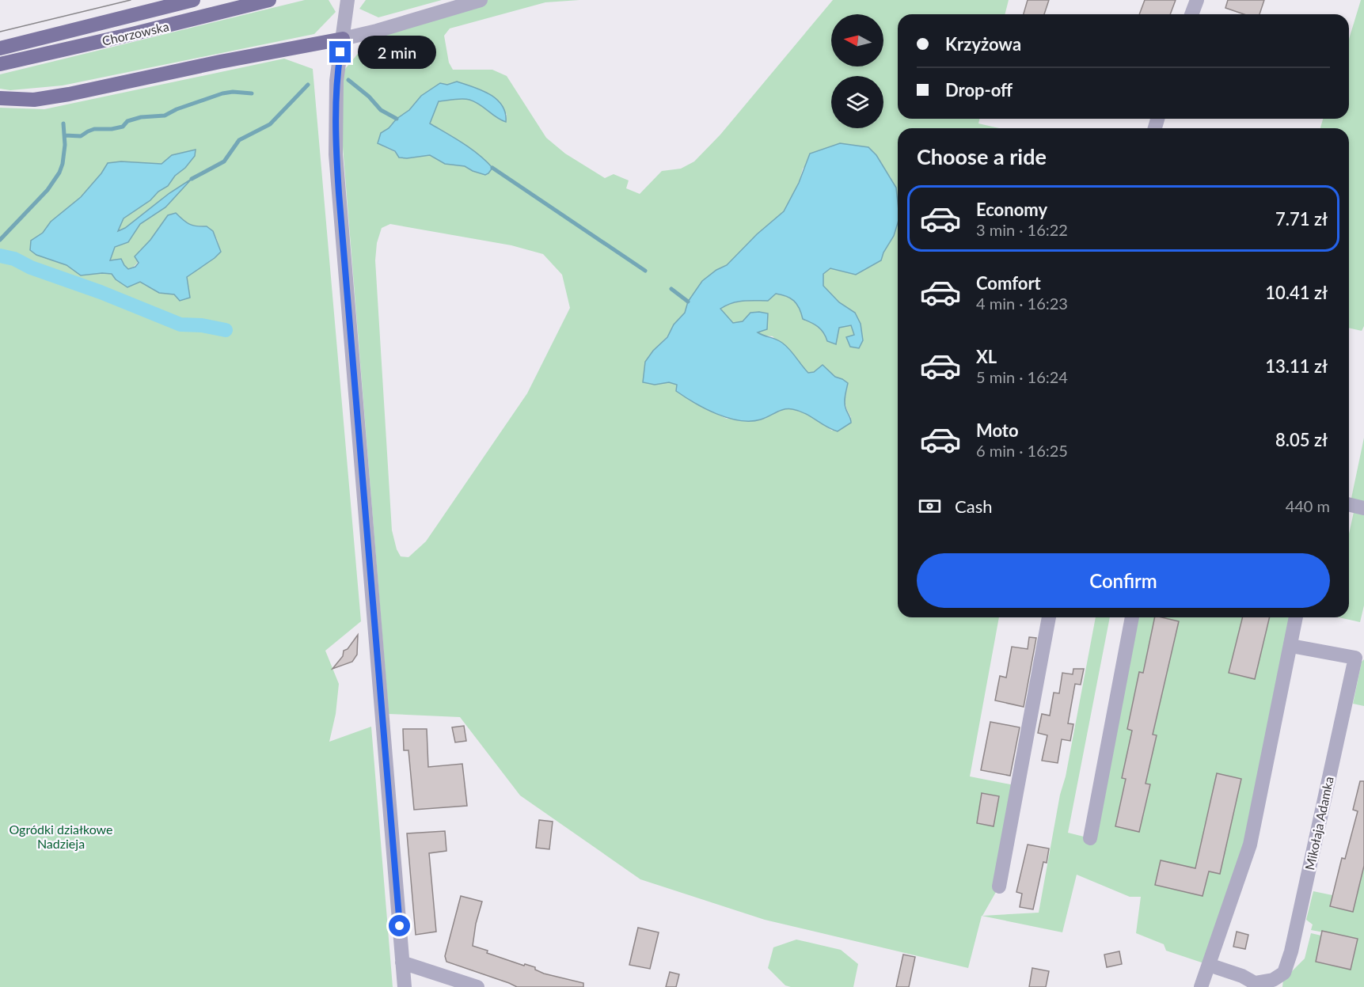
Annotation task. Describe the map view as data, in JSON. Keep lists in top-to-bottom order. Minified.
{"streets":{"main road":["Chorzowska"],"street":["Mikołaja Adamka"]},"parks":["Ogródki działkowe Nadzieja"],"north":"left","page":{"banner":["Krzyżowa","Drop-off"],"bubble":"2 min","heading":"Choose a ride","list":[{"name":"Economy","note":"3 min · 16:22","value":"7.71 zł"},{"name":"Comfort","note":"4 min · 16:23","value":"10.41 zł"},{"name":"XL","note":"5 min · 16:24","value":"13.11 zł"},{"name":"Moto","note":"6 min · 16:25","value":"8.05 zł"}],"pay":["Cash","440 m"],"buttons":"Confirm"}}
